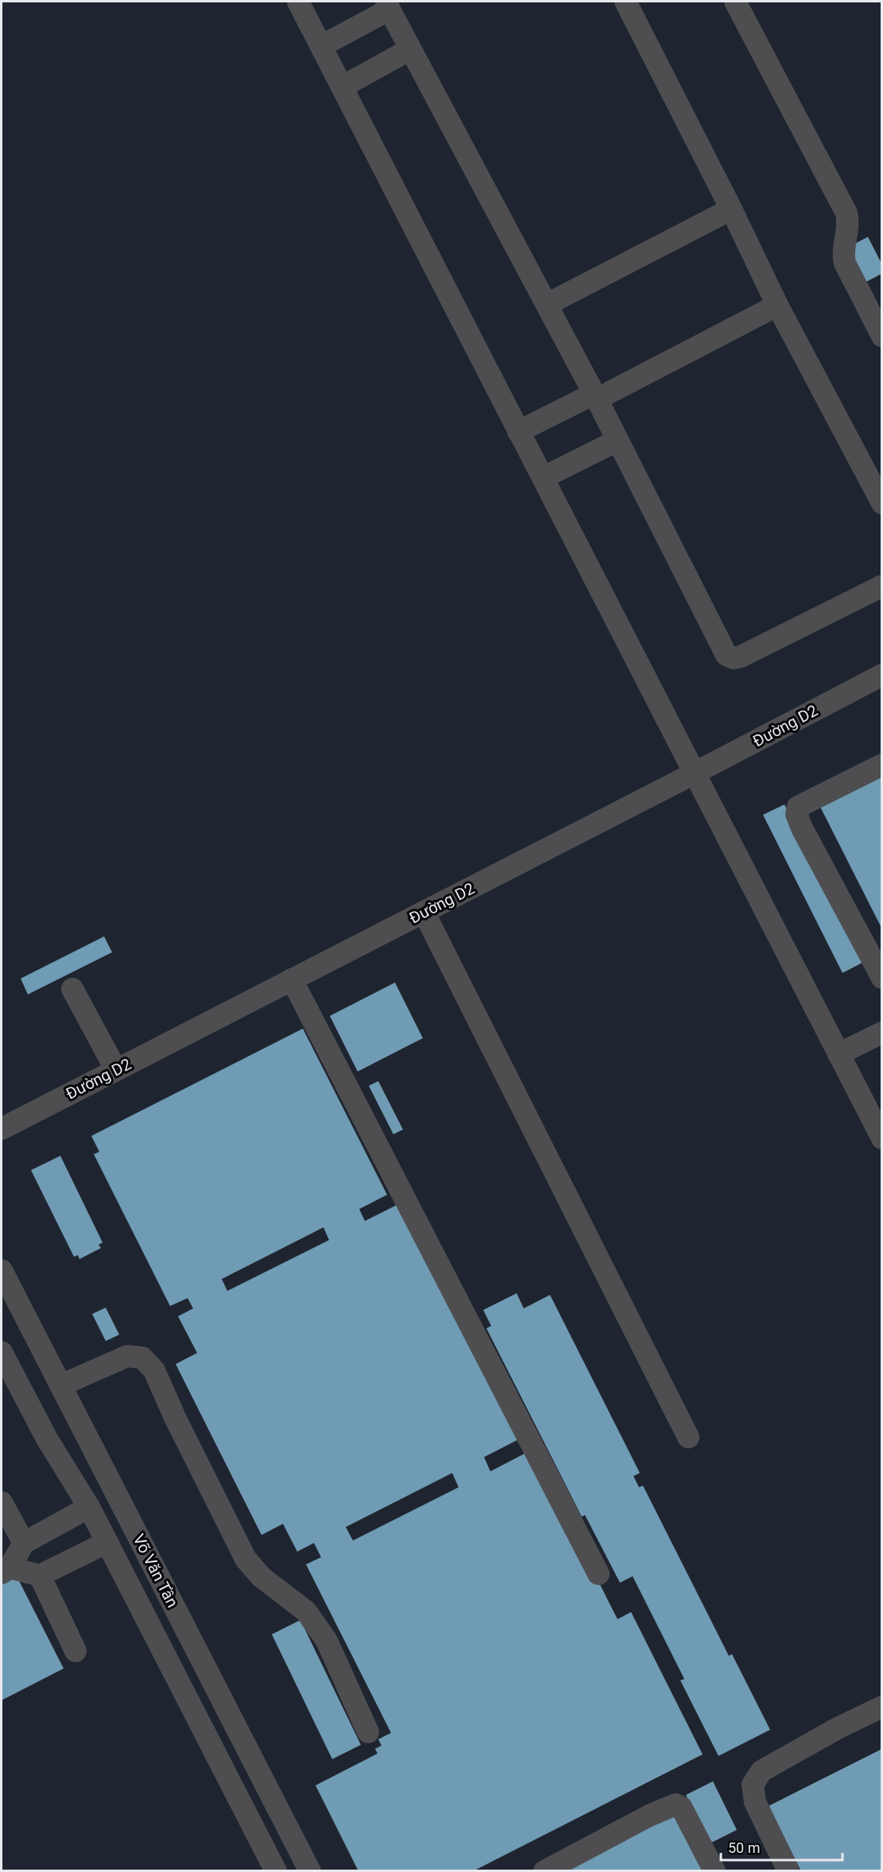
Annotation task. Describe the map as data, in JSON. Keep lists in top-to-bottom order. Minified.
{"streets":{"street":["Đường D2","Võ Văn Tần"]},"scale_bar":"50 m"}
